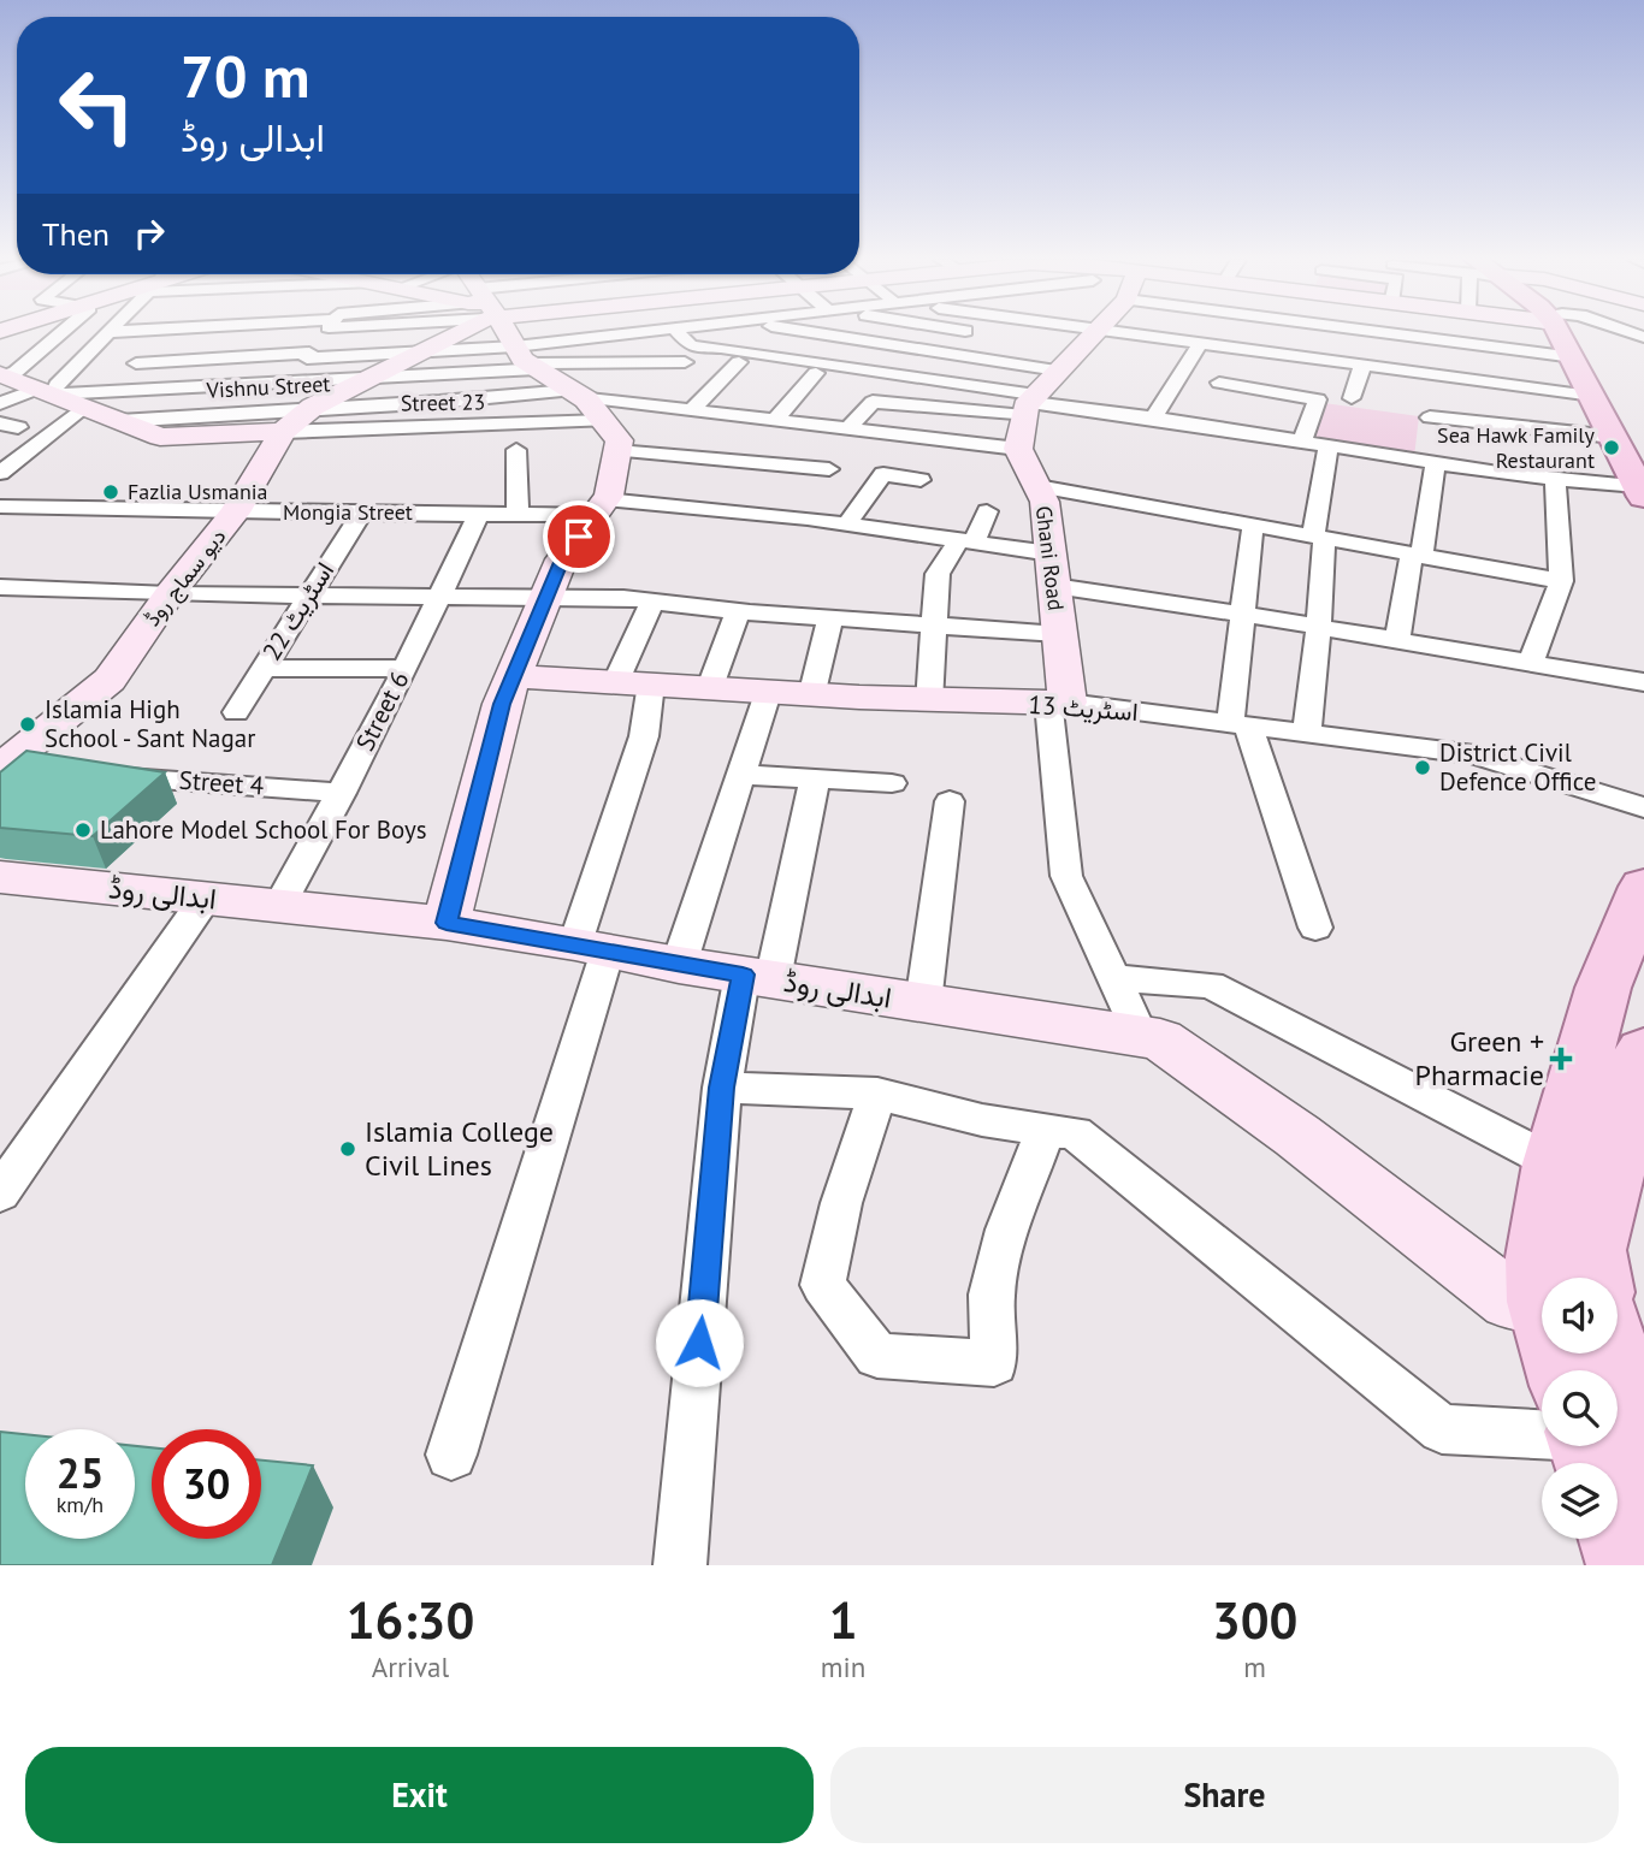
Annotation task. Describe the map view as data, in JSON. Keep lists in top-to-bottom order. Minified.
{"streets":{"street":["Vishnu Street","Street 23","Mongia Street","Ghani Road","دیو سماج روڈ","اسٹریٹ 22","اسٹریٹ 13","Street 6","Street 4","ابدالی روڈ"]},"crossings":[["Vishnu Street","دیو سماج روڈ"],["Street 23","دیو سماج روڈ"],["Mongia Street","Ghani Road"],["Mongia Street","دیو سماج روڈ"],["Mongia Street","اسٹریٹ 22"],["Mongia Street","Street 6"],["Ghani Road","اسٹریٹ 13"],["Street 6","Street 4"],["Street 6","ابدالی روڈ"]],"places":{"other":["Sea Hawk Family Restaurant","Fazlia Usmania","Islamia High School - Sant Nagar","District Civil Defence Office","Lahore Model School For Boys","Islamia College Civil Lines"],"health":["Green + Pharmacie"]},"page":{"turn":["70 m","ابدالی روڈ"],"then":"Then","speed":"25 km/h","limit":"30","eta":["16:30","Arrival","1","min","300","m"],"buttons":["Exit","Share"]}}
